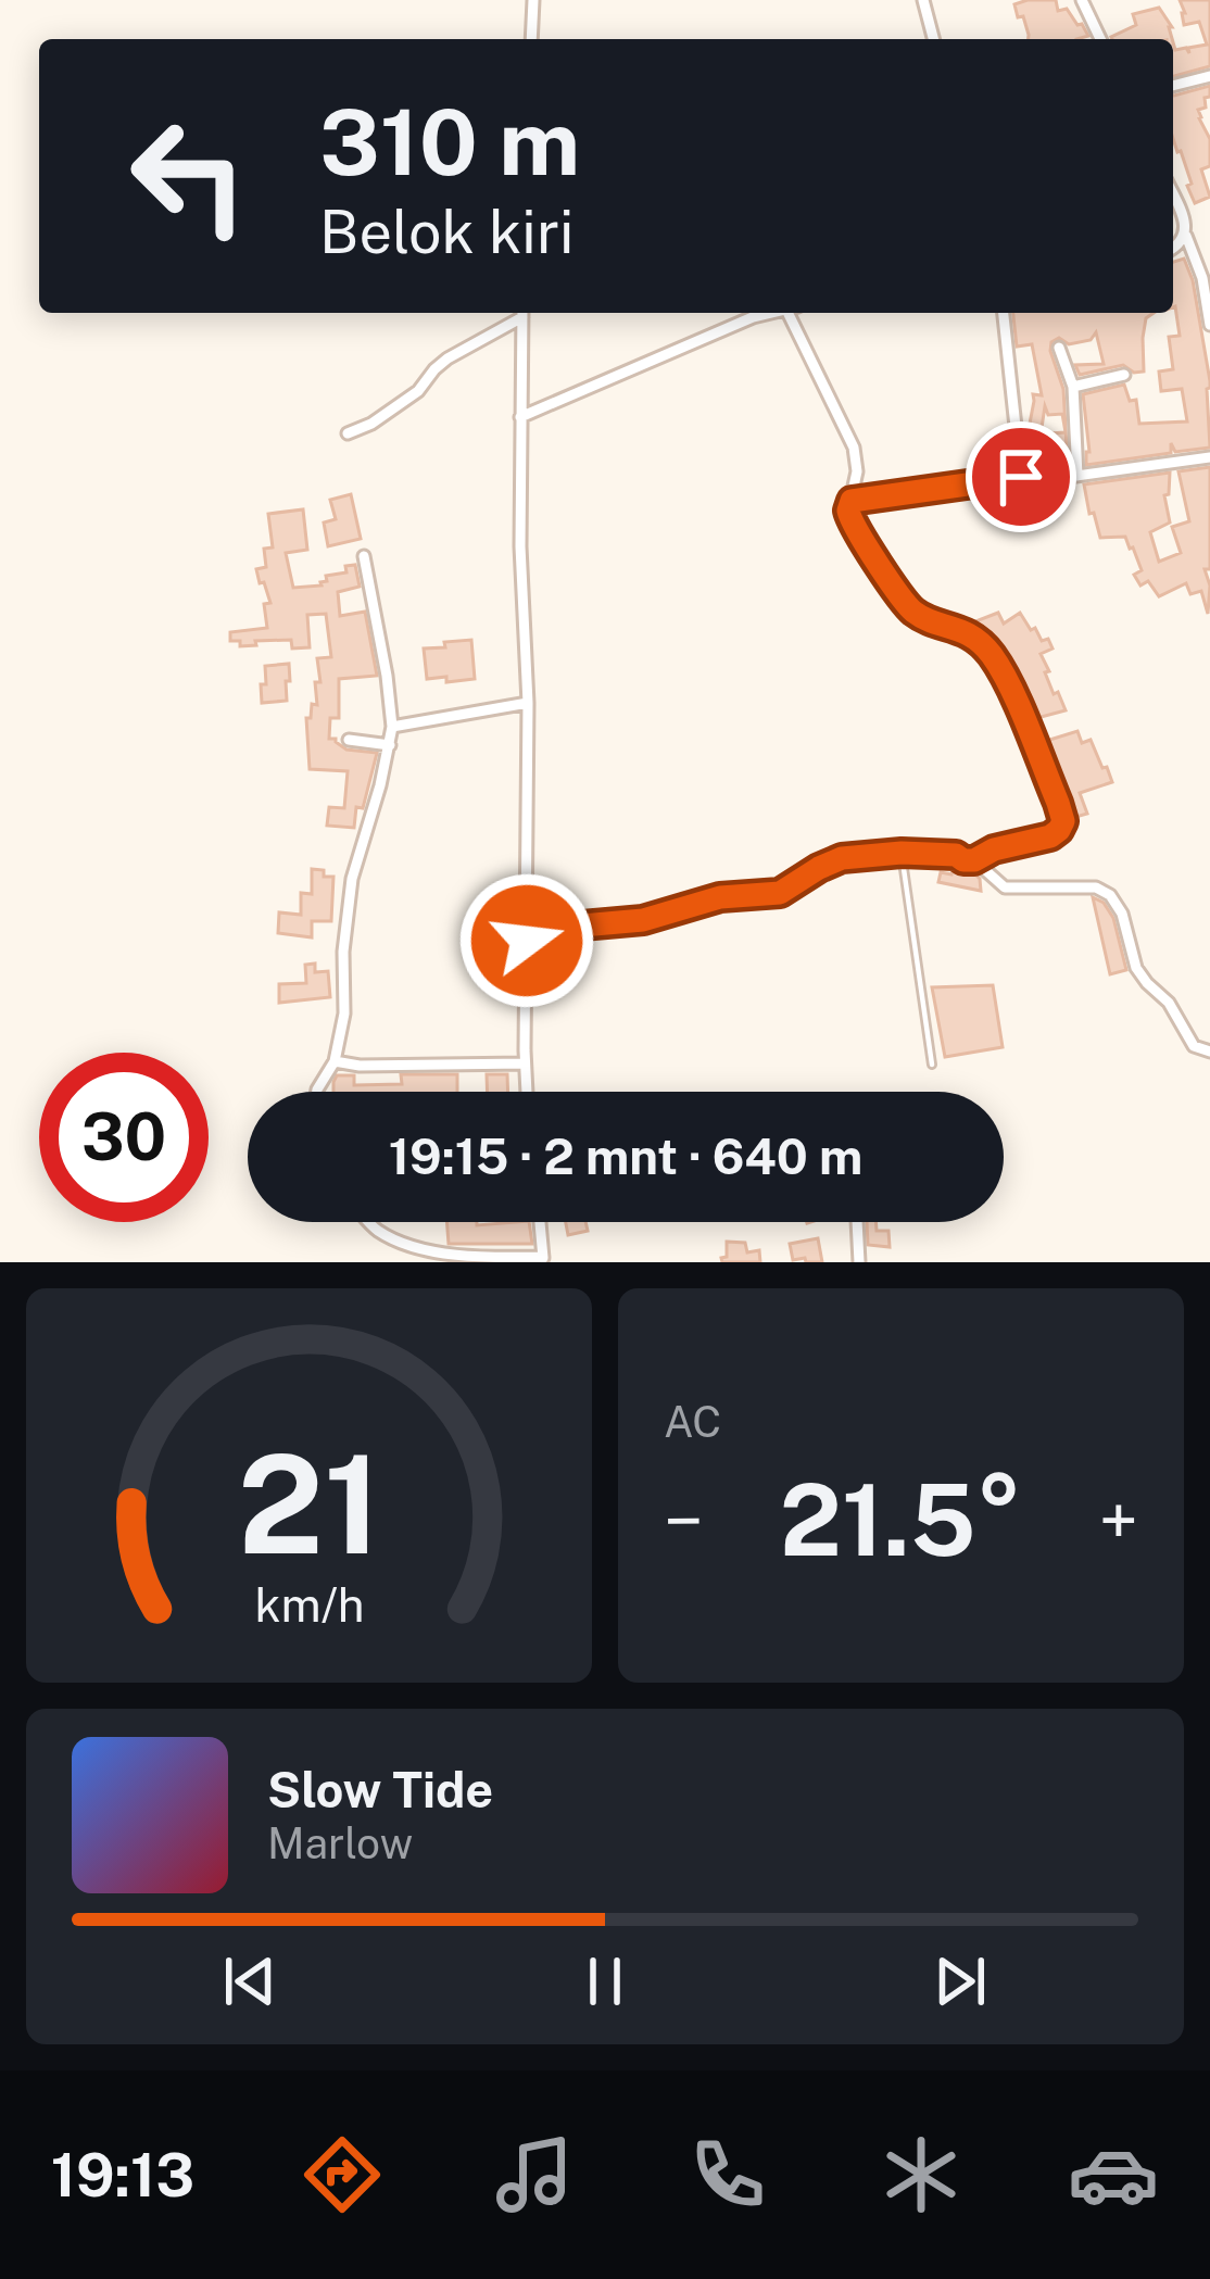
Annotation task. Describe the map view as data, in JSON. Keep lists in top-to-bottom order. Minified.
{"page":{"turn":["310 m","Belok kiri"],"limit":"30","trip":"19:15 · 2 mnt · 640 m","tile":"AC","heat":["−","21.5°","+"],"song":["Slow Tide","Marlow"],"tabs":"19:13","gauge":["21","km/h"]}}
